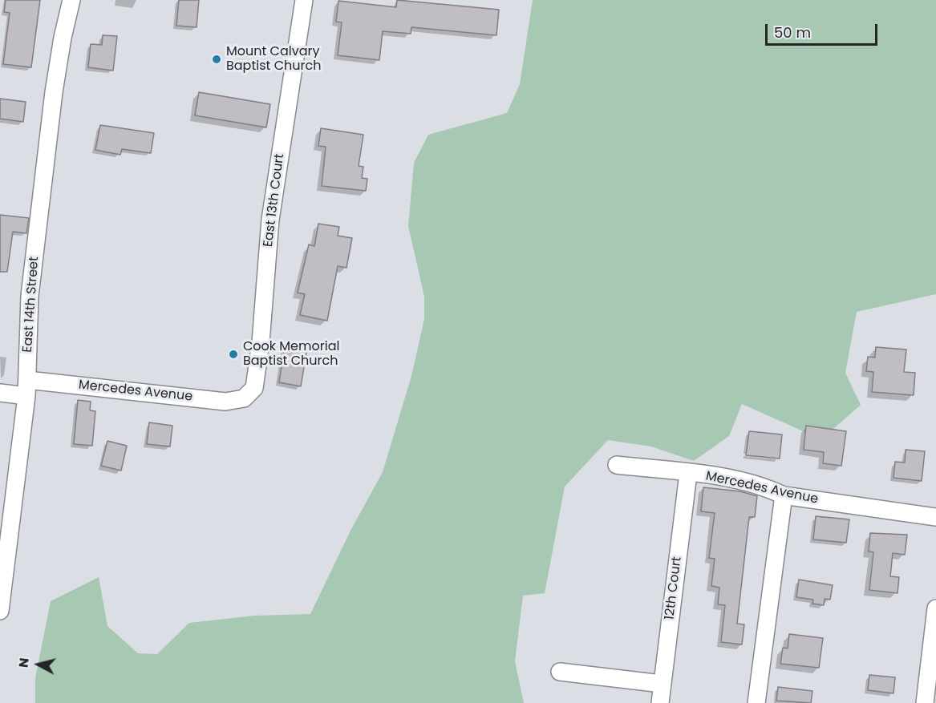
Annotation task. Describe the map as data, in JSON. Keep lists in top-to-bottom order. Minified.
{"streets":{"street":["East 13th Court","East 14th Street","Mercedes Avenue","12th Court"]},"crossings":[["East 13th Court","Mercedes Avenue"],["East 14th Street","Mercedes Avenue"],["Mercedes Avenue","12th Court"]],"places":["Mount Calvary Baptist Church","Cook Memorial Baptist Church"],"scale_bar":"50 m","north":"left"}
